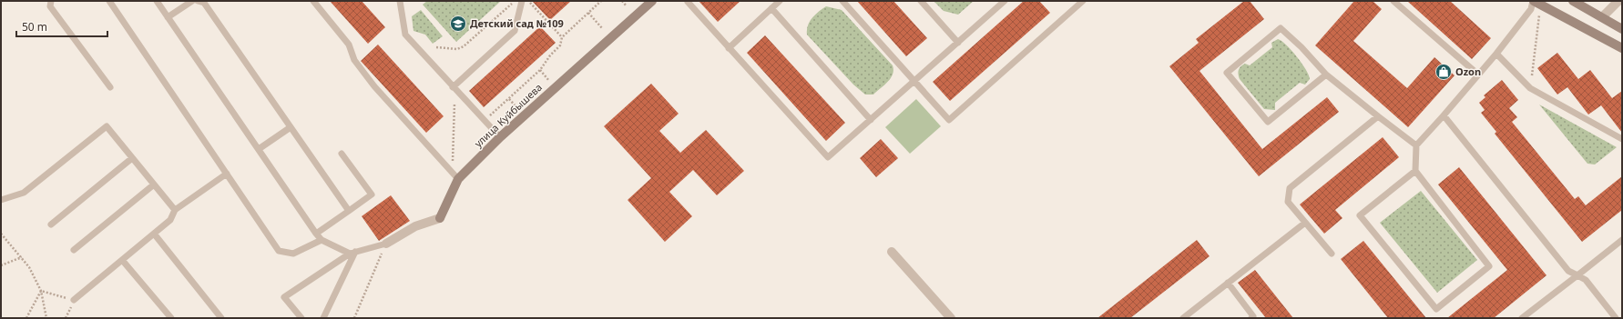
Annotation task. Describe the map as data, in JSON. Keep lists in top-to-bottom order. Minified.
{"streets":{"street":["улица Куйбышева"]},"places":{"school or university":["Детский сад №109"],"shop":["Ozon"]},"scale_bar":"50 m"}
